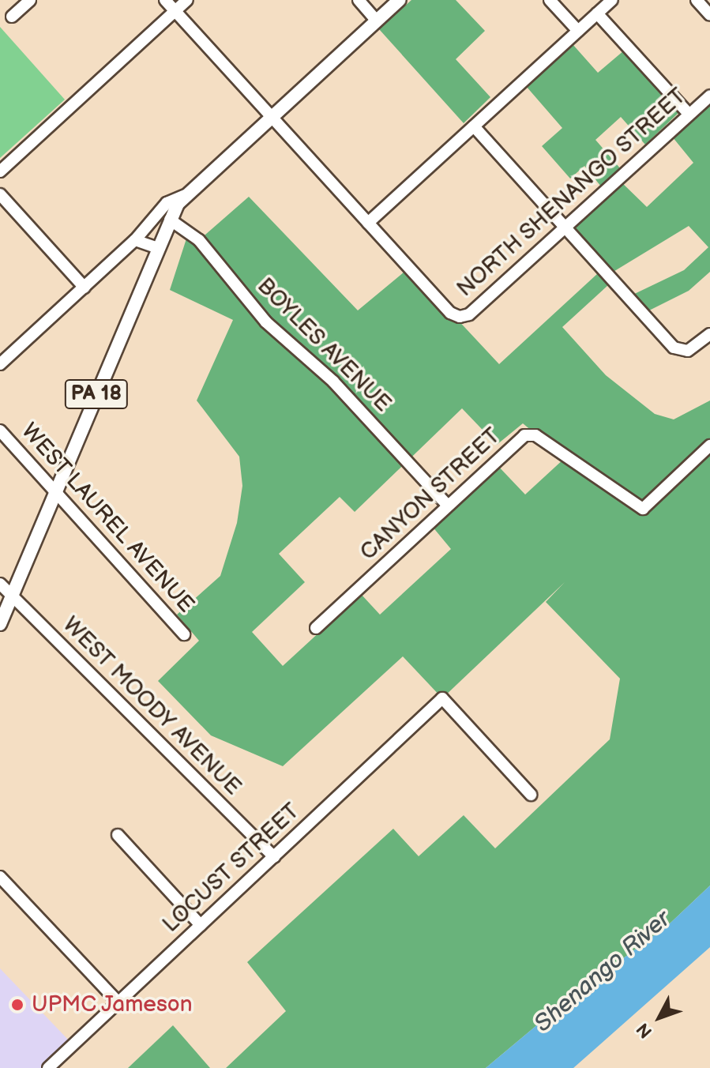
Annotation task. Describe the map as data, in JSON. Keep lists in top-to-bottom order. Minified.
{"streets":{"main road":["PA 18"],"street":["NORTH SHENANGO STREET","BOYLES AVENUE","CANYON STREET","WEST LAUREL AVENUE","WEST MOODY AVENUE","LOCUST STREET"]},"crossings":[["BOYLES AVENUE","PA 18"],["BOYLES AVENUE","CANYON STREET"],["PA 18","WEST LAUREL AVENUE"],["PA 18","WEST MOODY AVENUE"],["WEST MOODY AVENUE","LOCUST STREET"]],"water":["Shenango River"],"places":["UPMC Jameson"],"north":"bottom left"}
